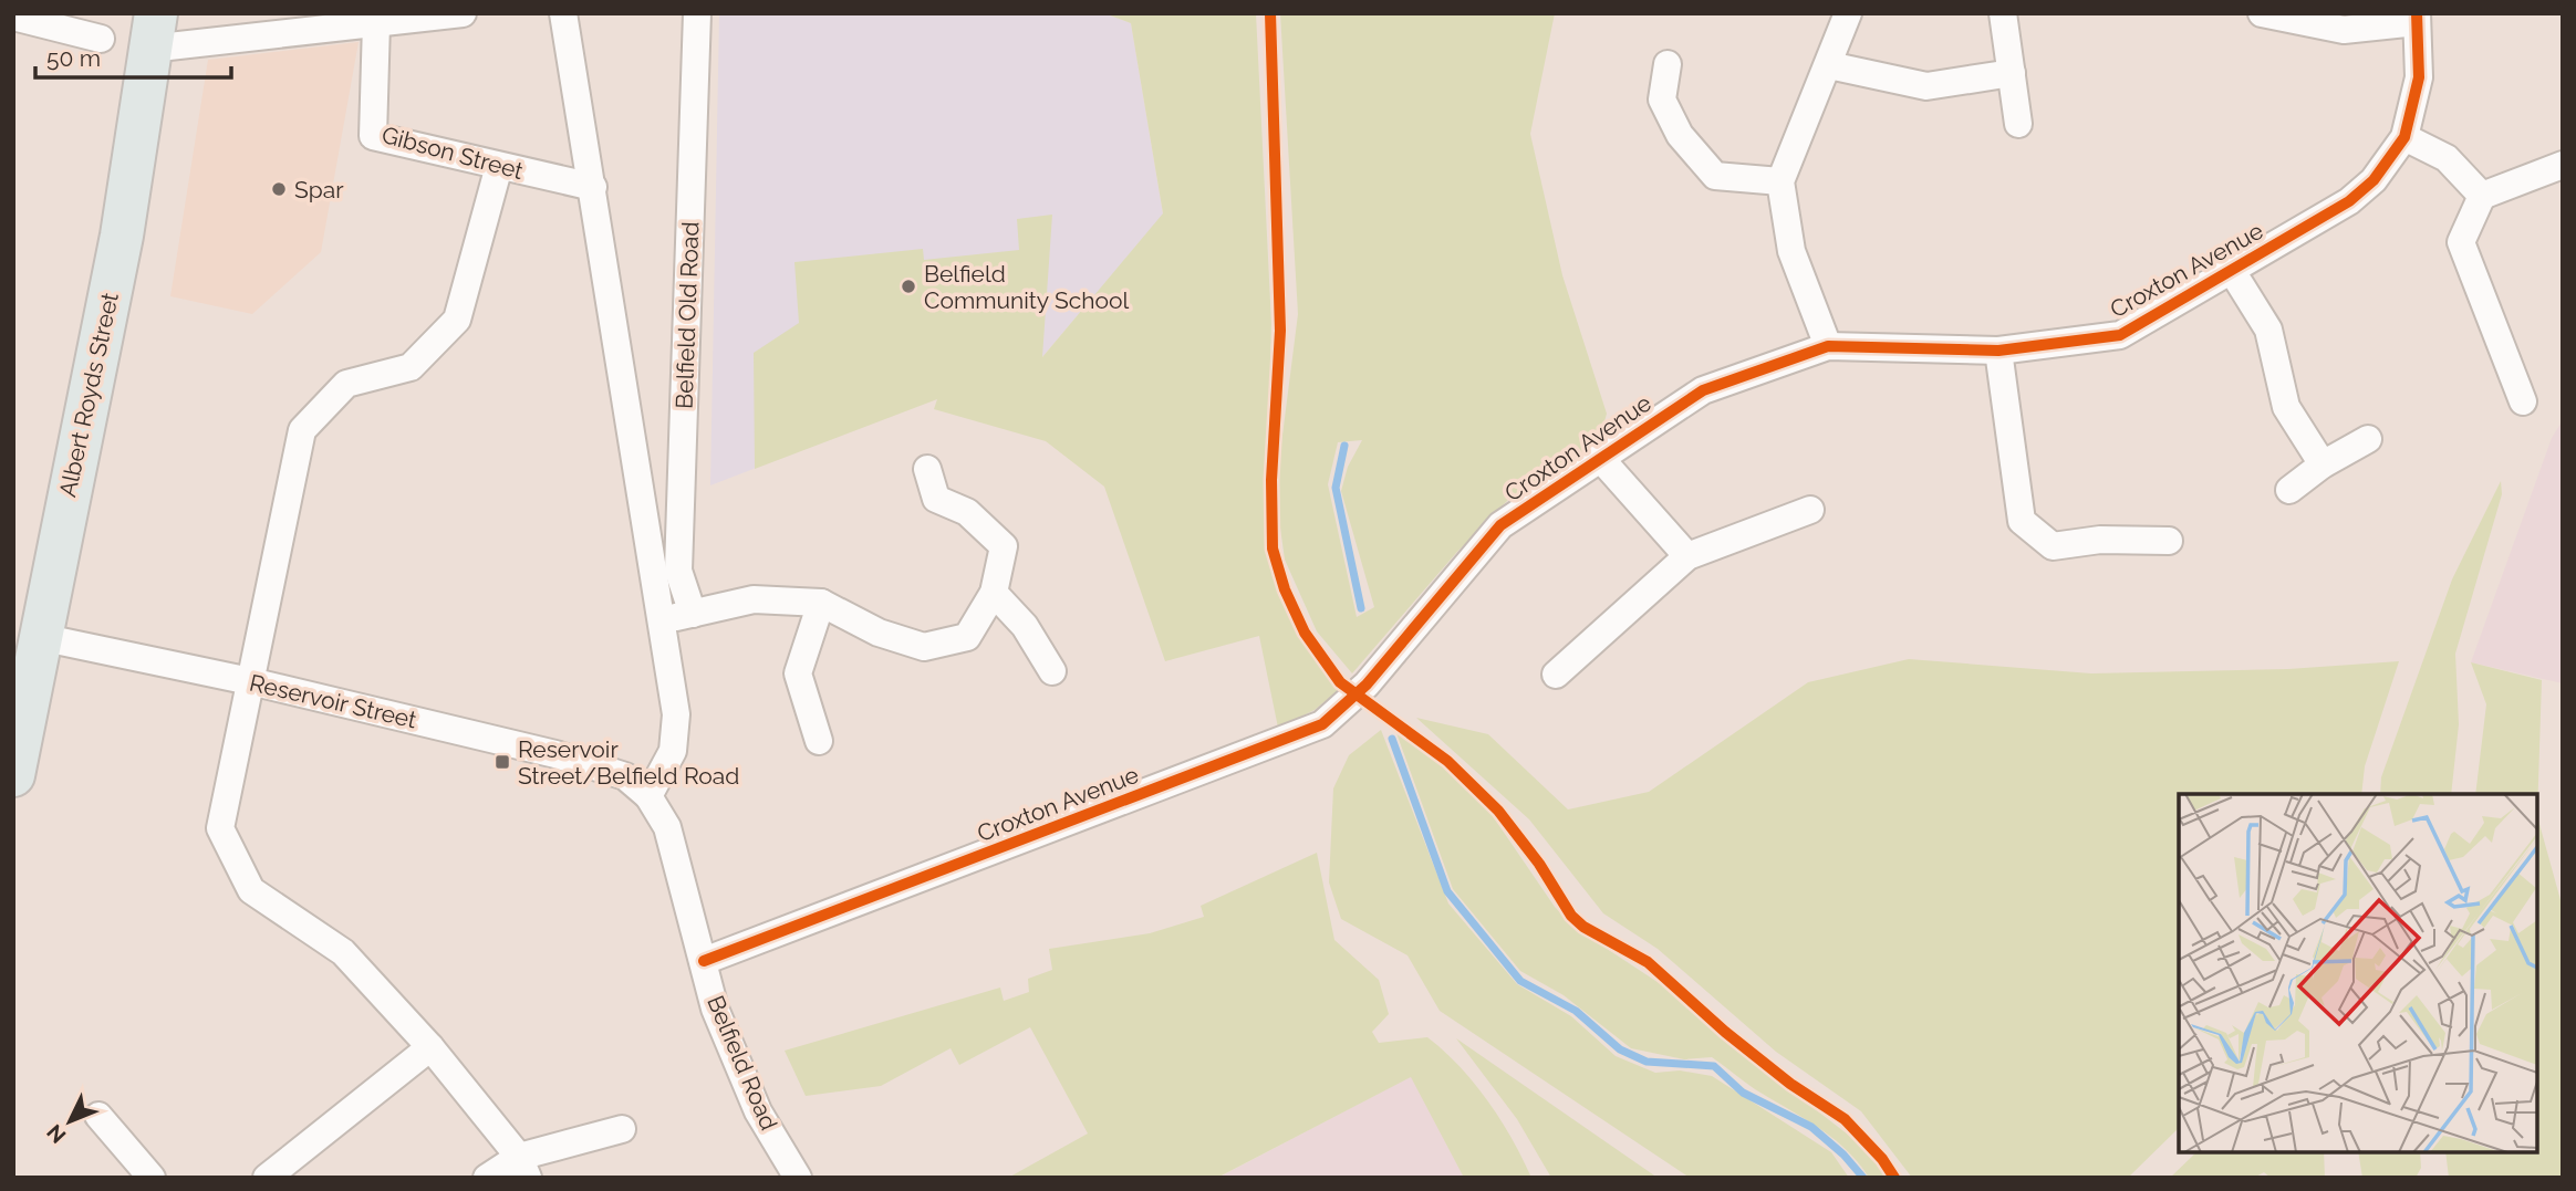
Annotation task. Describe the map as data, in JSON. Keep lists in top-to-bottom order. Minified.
{"streets":{"main road":["Albert Royds Street"],"street":["Gibson Street","Croxton Avenue","Belfield Old Road","Reservoir Street","Belfield Road"]},"crossings":[["Croxton Avenue","Belfield Road"],["Albert Royds Street","Reservoir Street"],["Reservoir Street","Belfield Road"]],"places":{"other":["Spar","Belfield Community School"],"transit":["Reservoir Street/Belfield Road"]},"scale_bar":"50 m","north":"bottom left"}
